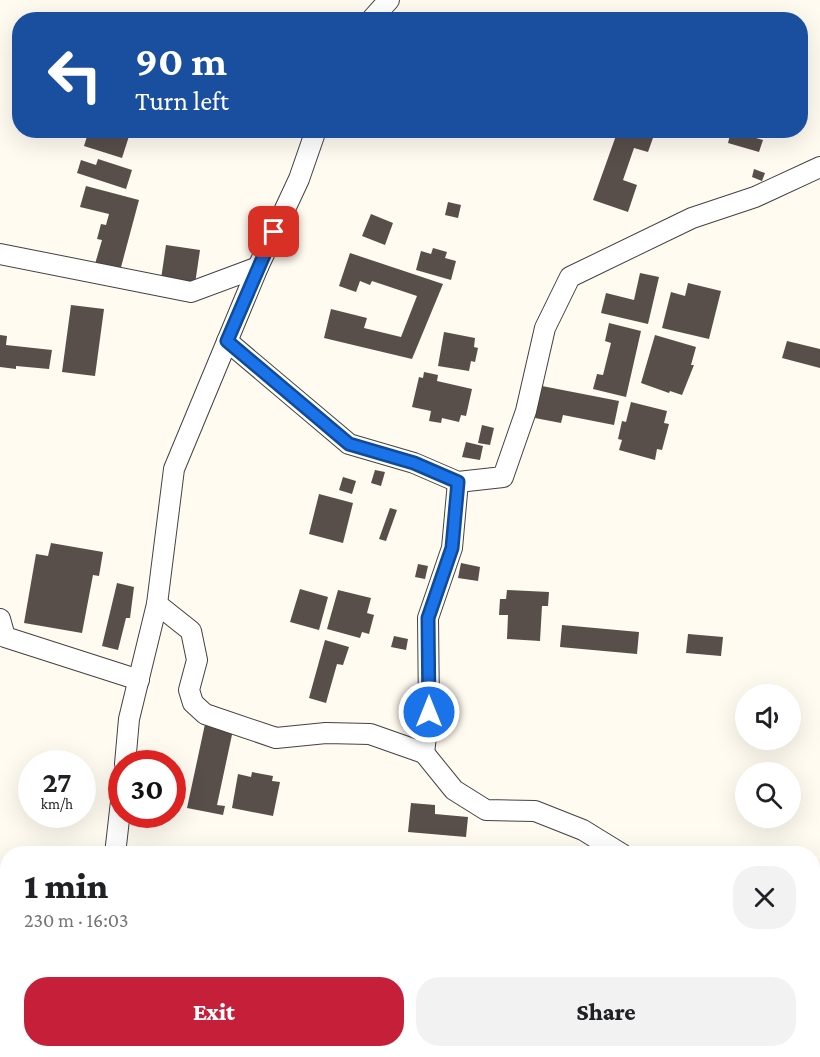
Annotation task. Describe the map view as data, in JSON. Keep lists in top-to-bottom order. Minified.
{"page":{"turn":["90 m","Turn left"],"speed":"27 km/h","limit":"30","heading":["1 min","230 m · 16:03"],"buttons":["Exit","Share"]}}
